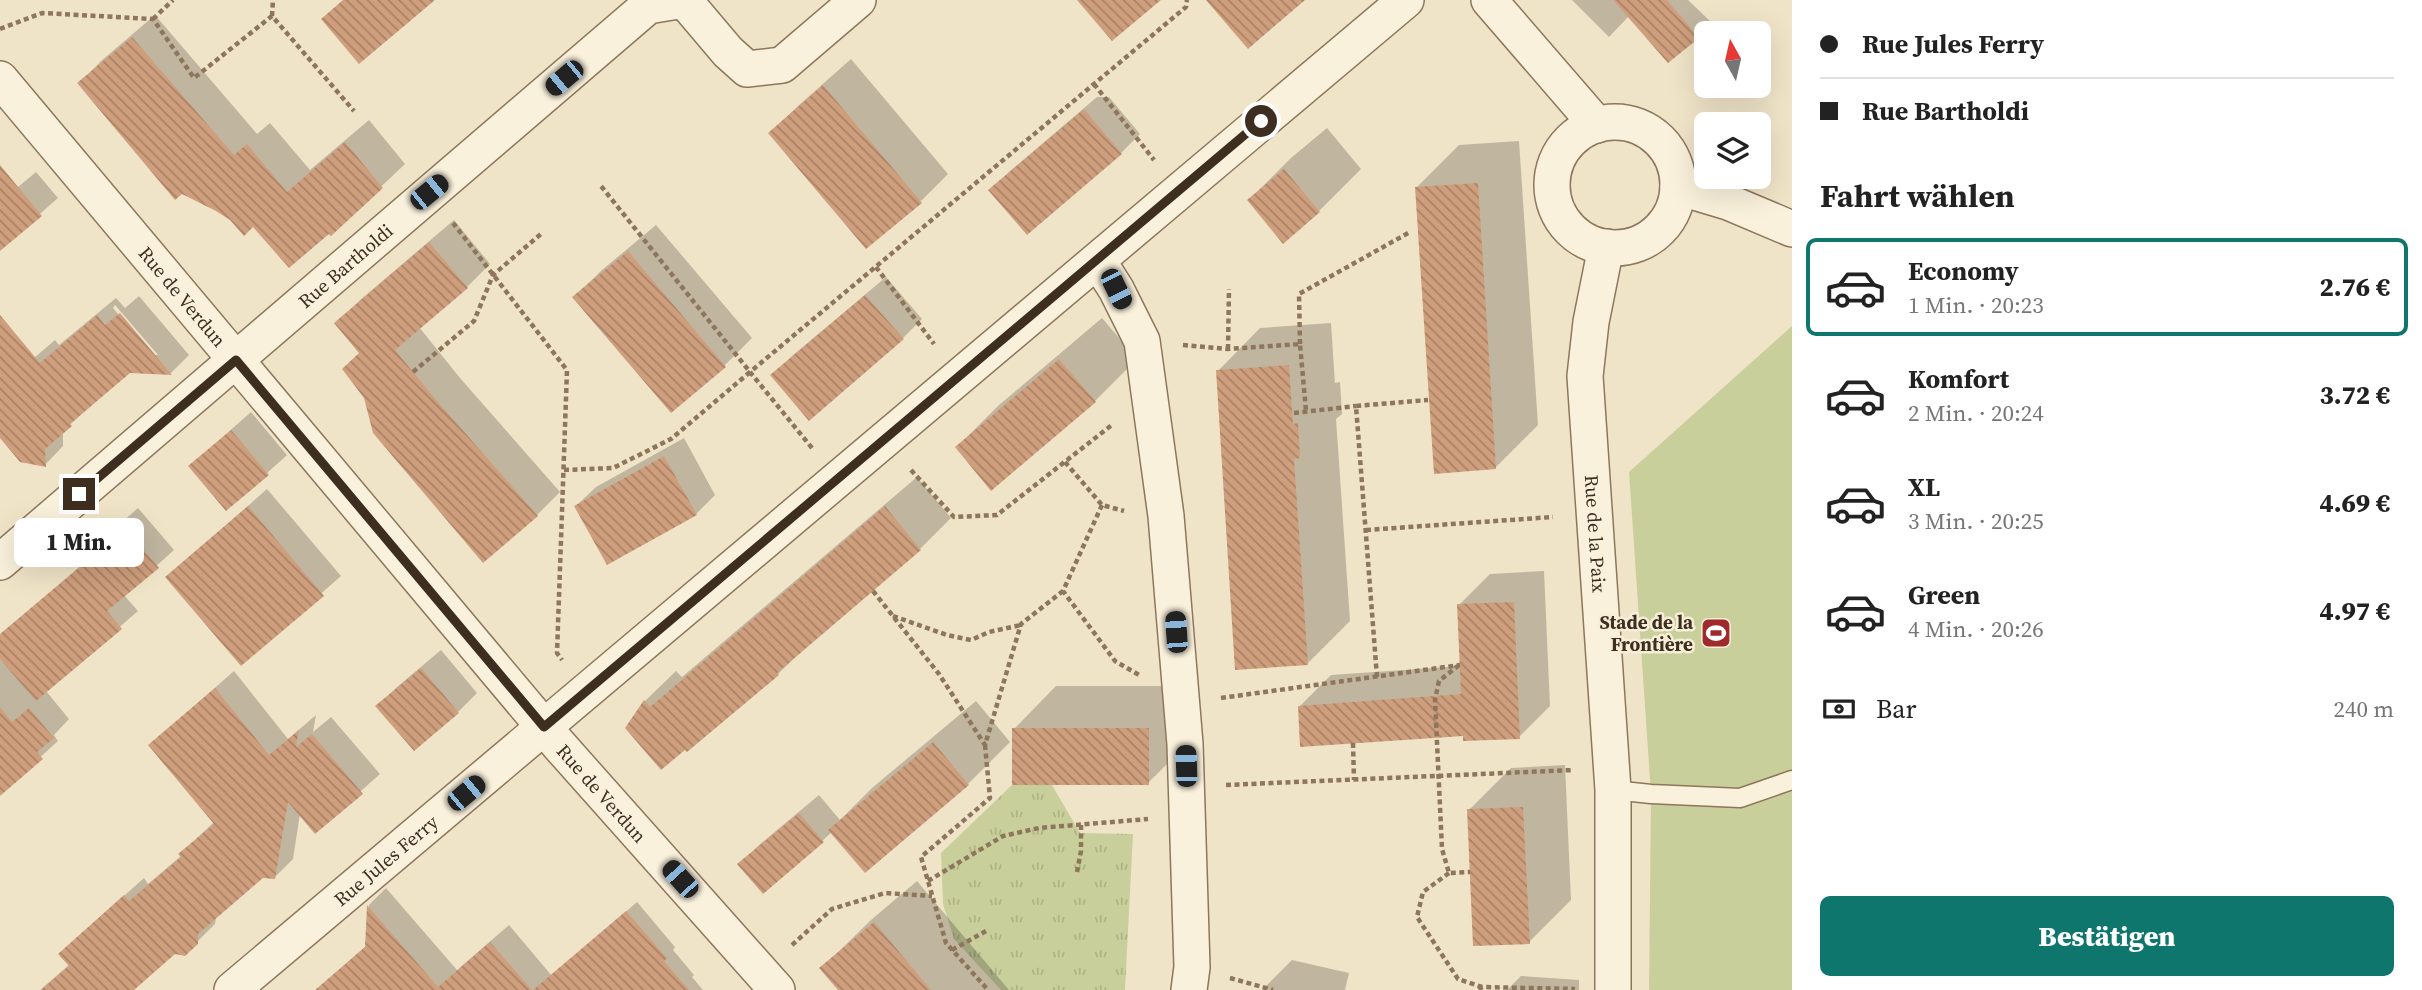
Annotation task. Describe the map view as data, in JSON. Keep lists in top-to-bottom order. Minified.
{"streets":{"street":["Rue Bartholdi","Rue de Verdun","Rue de la Paix","Rue Jules Ferry"]},"crossings":[["Rue Bartholdi","Rue de Verdun"],["Rue de Verdun","Rue Jules Ferry"]],"places":{"sports":["Stade de la Frontière"]},"north":"top","page":{"banner":["Rue Jules Ferry","Rue Bartholdi"],"heading":"Fahrt wählen","list":[{"name":"Economy","note":"1 Min. · 20:23","value":"2.76 €"},{"name":"Komfort","note":"2 Min. · 20:24","value":"3.72 €"},{"name":"XL","note":"3 Min. · 20:25","value":"4.69 €"},{"name":"Green","note":"4 Min. · 20:26","value":"4.97 €"}],"bubble":"1 Min.","pay":["Bar","240 m"],"buttons":"Bestätigen"}}
